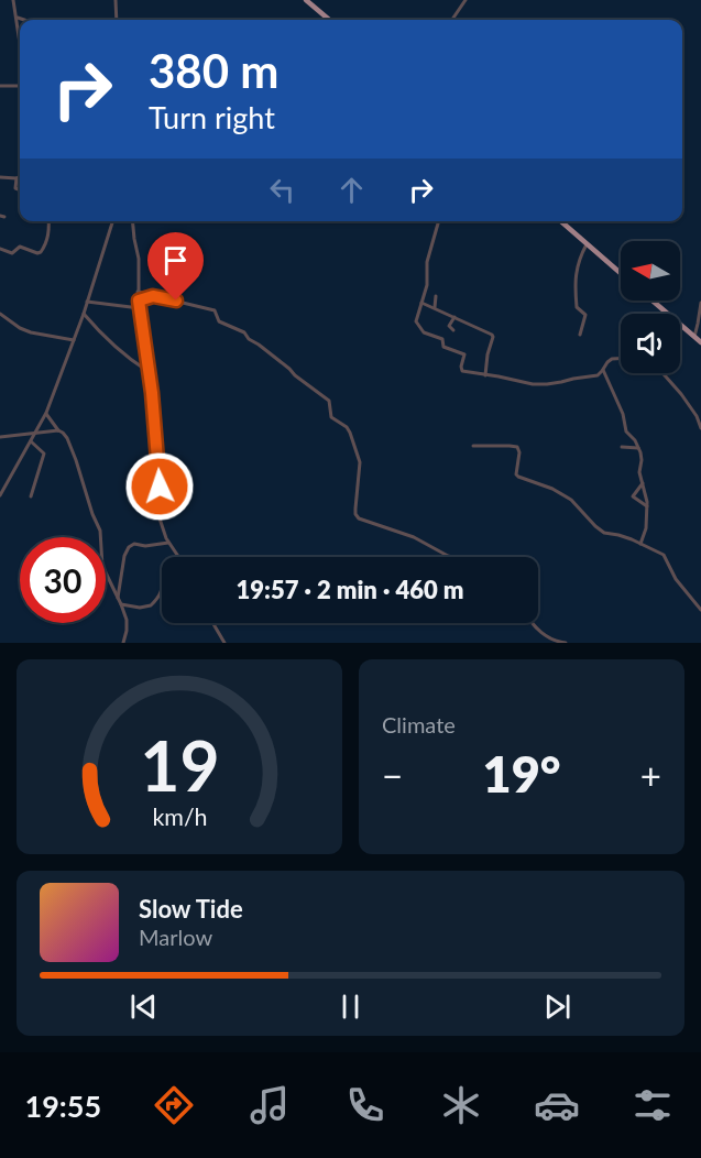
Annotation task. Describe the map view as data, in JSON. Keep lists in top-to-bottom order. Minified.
{"north":"left","page":{"turn":["380 m","Turn right"],"limit":"30","trip":"19:57 · 2 min · 460 m","tile":"Climate","heat":["−","19°","+"],"song":["Slow Tide","Marlow"],"tabs":"19:55","gauge":["19","km/h"]}}
